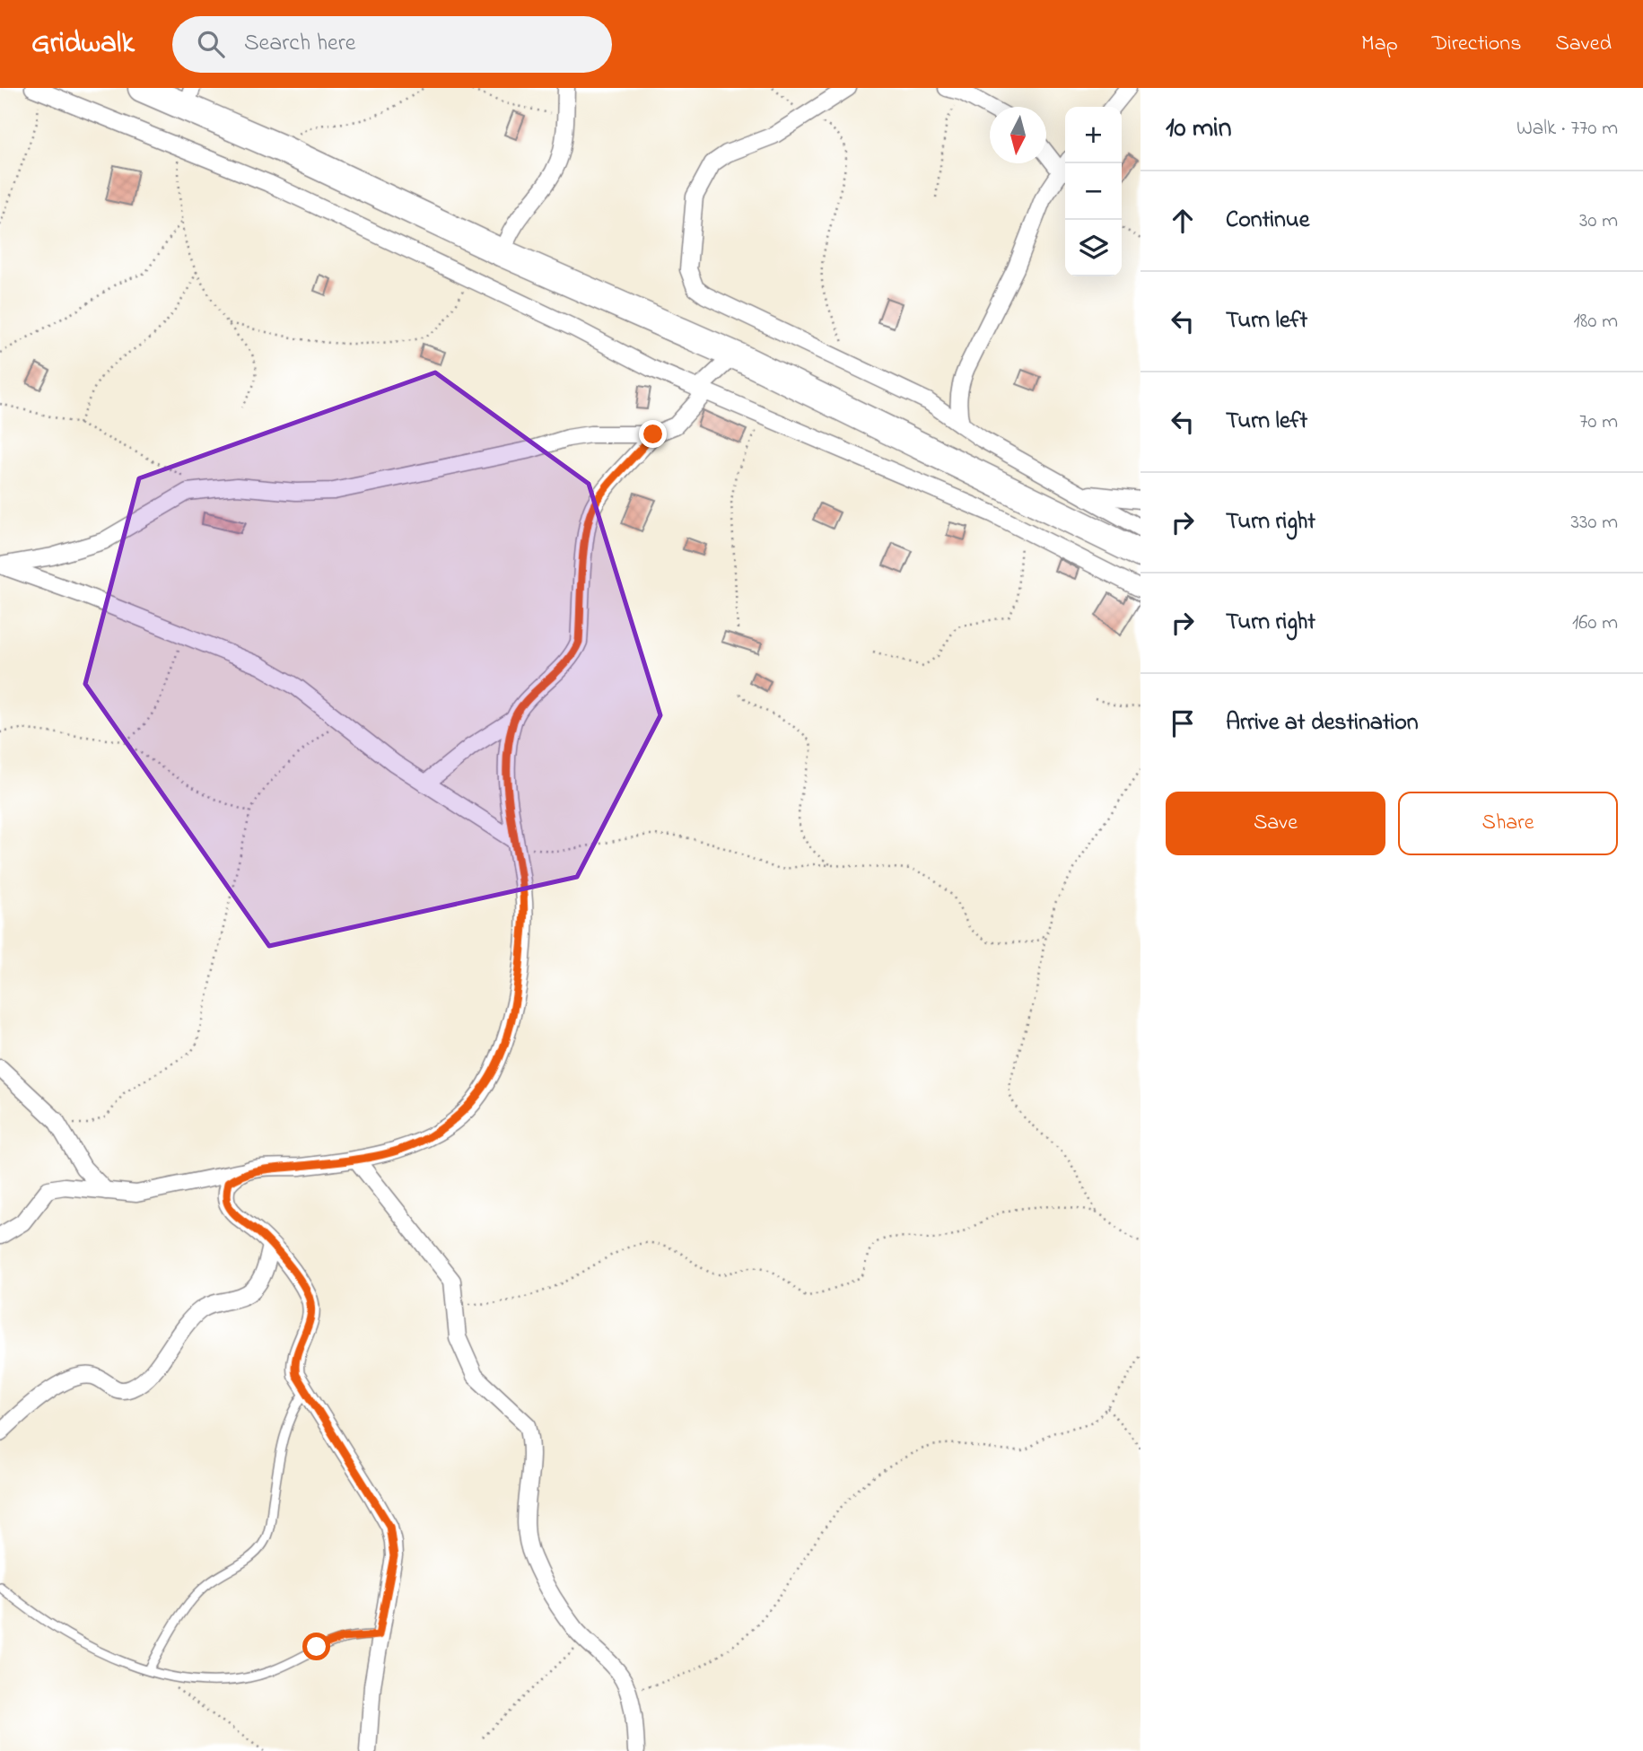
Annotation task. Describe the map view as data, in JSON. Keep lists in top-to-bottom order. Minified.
{"north":"bottom","page":{"header":"Gridwalk","search":"Search here","nav":["Map","Directions","Saved"],"heading":["10 min","Walk · 770 m"],"map_buttons":["+","−"],"list":[["Continue","30 m"],["Turn left","180 m"],["Turn left","70 m"],["Turn right","330 m"],["Turn right","160 m"],"Arrive at destination"],"buttons":["Save","Share"]}}
